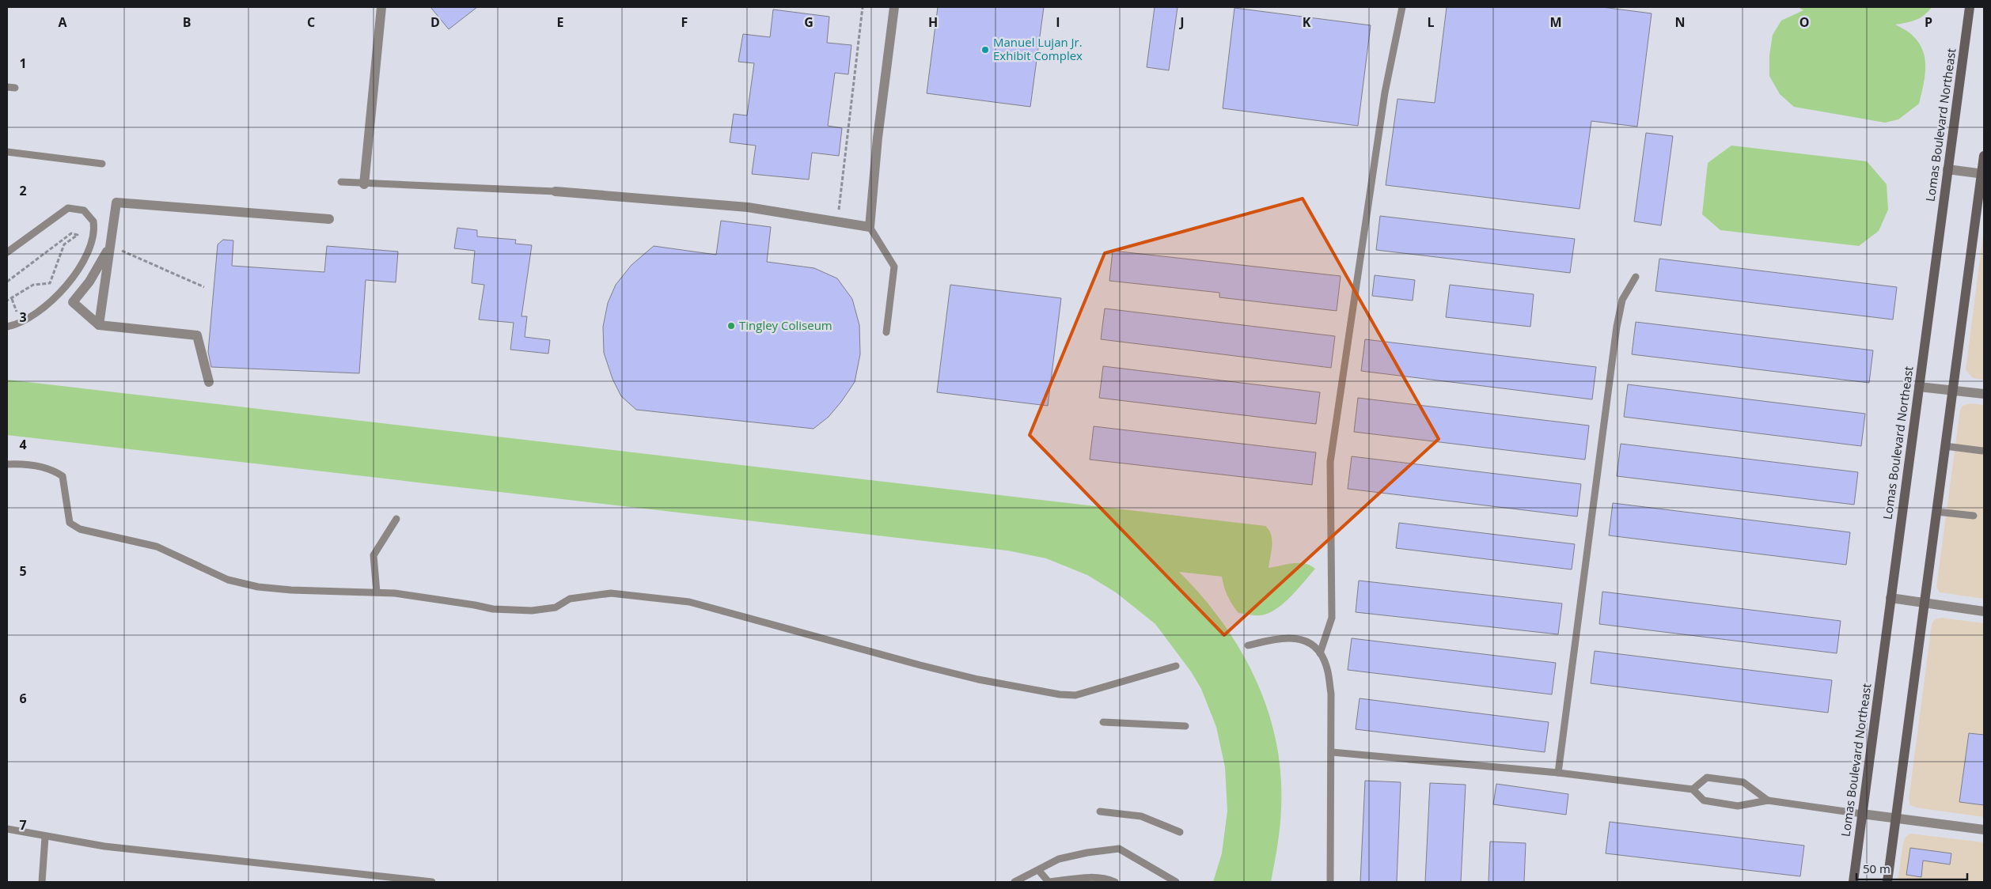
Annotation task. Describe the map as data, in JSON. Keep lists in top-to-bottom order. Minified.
{"streets":{"main road":["Lomas Boulevard Northeast"]},"places":["Manuel Lujan Jr. Exhibit Complex","Tingley Coliseum"],"scale_bar":"50 m","grid":{"columns":["A","B","C","D","E","F","G","H","I","J","K","L","M","N","O","P"],"rows":["1","2","3","4","5","6","7"]}}
